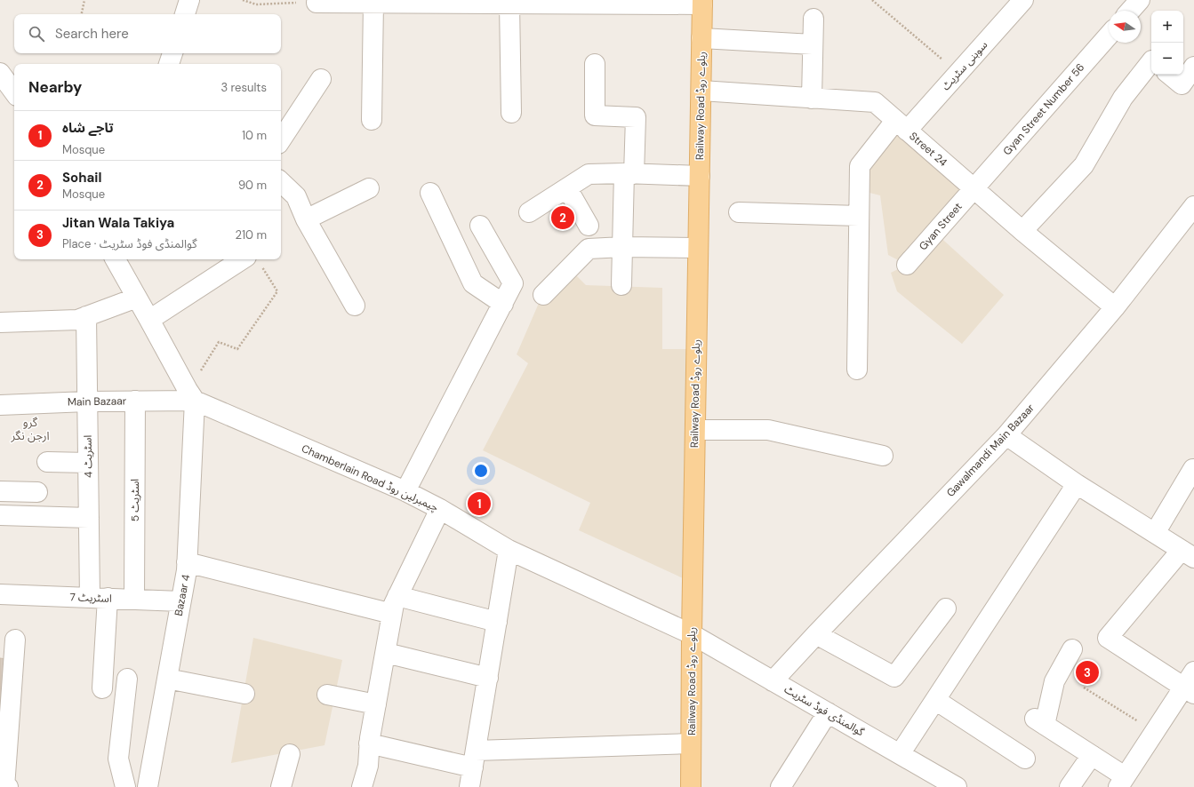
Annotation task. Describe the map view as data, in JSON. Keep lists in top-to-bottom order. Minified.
{"streets":{"main road":["Railway Road ریلوے روڈ"],"street":["سوہنی سٹریٹ","Gyan Street Number 56","Street 24","Gyan Street","Main Bazaar","Gawalmandi Main Bazaar","اسٹریٹ 4","Chamberlain Road چیمبرلین روڈ","اسٹریٹ 5","Bazaar 4","اسٹریٹ 7","گوالمنڈی فوڈ سٹریٹ"]},"crossings":[["سوہنی سٹریٹ","Street 24"],["Railway Road ریلوے روڈ","Street 24"],["Railway Road ریلوے روڈ","Chamberlain Road چیمبرلین روڈ"],["Railway Road ریلوے روڈ","گوالمنڈی فوڈ سٹریٹ"],["Gyan Street Number 56","Street 24"],["Gyan Street Number 56","Gyan Street"],["Street 24","Gyan Street"],["Street 24","Gawalmandi Main Bazaar"],["Main Bazaar","اسٹریٹ 4"],["Main Bazaar","Chamberlain Road چیمبرلین روڈ"],["Main Bazaar","اسٹریٹ 5"],["Main Bazaar","Bazaar 4"],["Gawalmandi Main Bazaar","گوالمنڈی فوڈ سٹریٹ"],["اسٹریٹ 4","اسٹریٹ 7"],["Chamberlain Road چیمبرلین روڈ","Bazaar 4"],["Chamberlain Road چیمبرلین روڈ","گوالمنڈی فوڈ سٹریٹ"],["اسٹریٹ 5","اسٹریٹ 7"],["Bazaar 4","اسٹریٹ 7"]],"districts":["گرو ارجن نگر"],"north":"left","page":{"map_buttons":["+","−"],"search":"Search here","heading":["Nearby","3 results"],"list":[{"mark":"1","name":"تاجے شاہ","note":"Mosque","value":"10 m"},{"mark":"2","name":"Sohail","note":"Mosque","value":"90 m"},{"mark":"3","name":"Jitan Wala Takiya","note":"Place · گوالمنڈی فوڈ سٹریٹ","value":"210 m"}],"pins":["2","1","3"]}}
